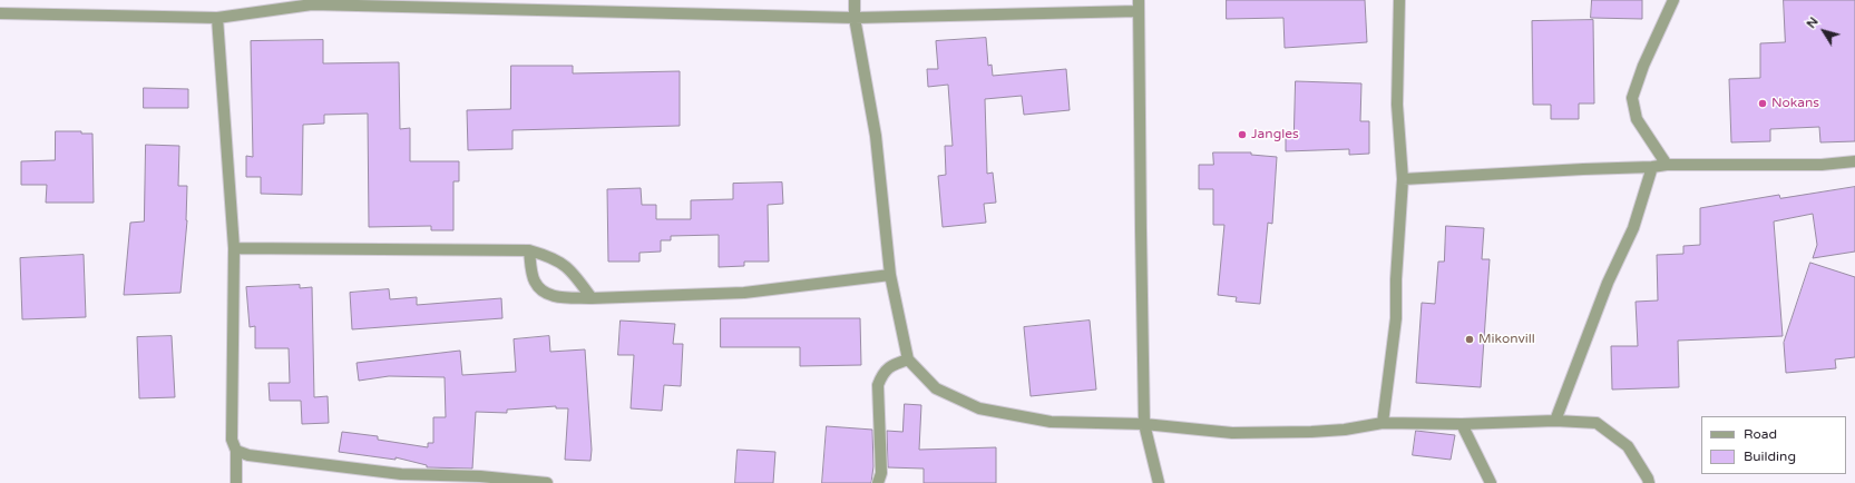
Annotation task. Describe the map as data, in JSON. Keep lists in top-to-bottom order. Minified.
{"places":["Nokans","Jangles","Mikonvill"],"legend":["Road","Building"],"north":"top left"}
